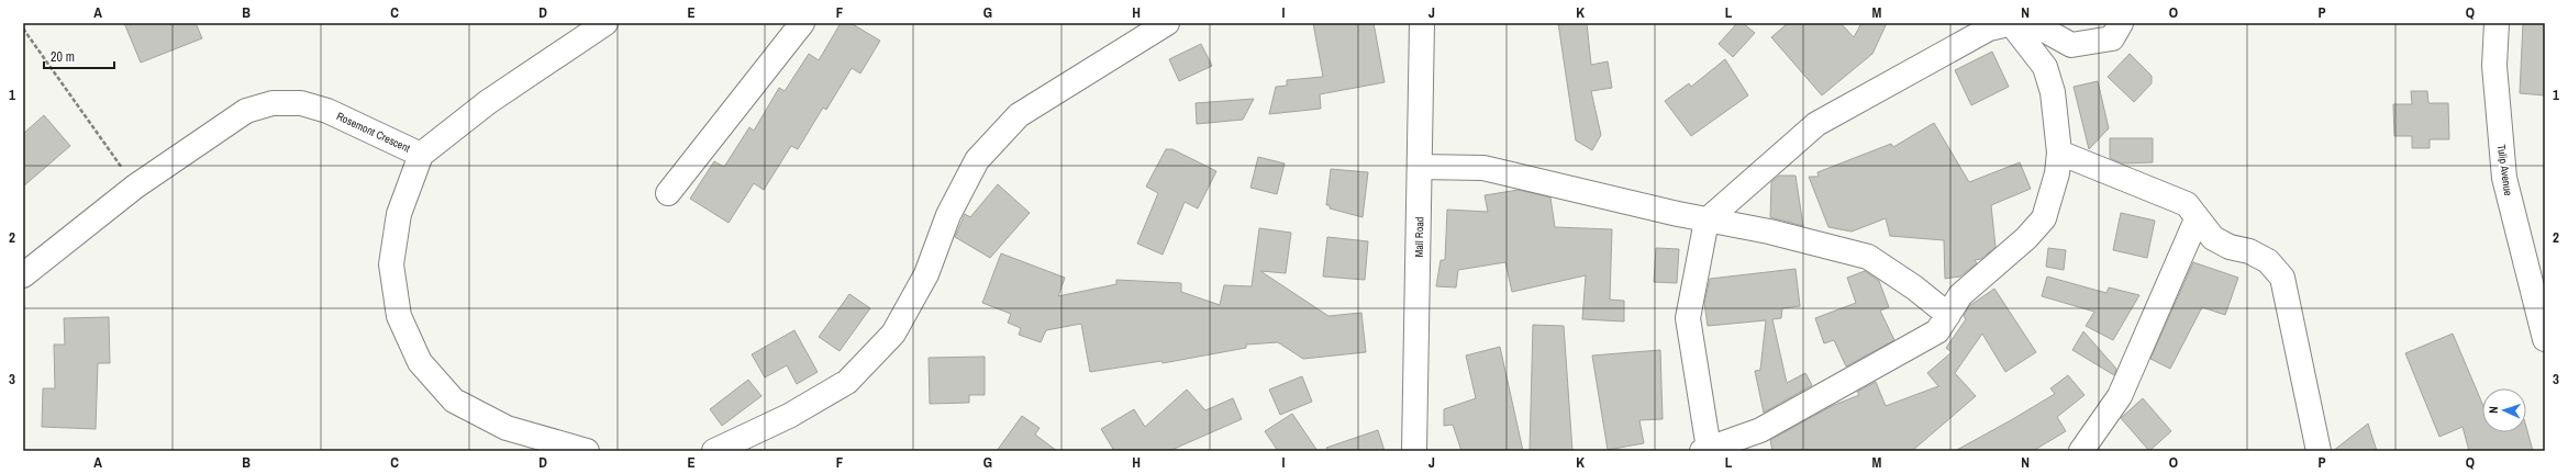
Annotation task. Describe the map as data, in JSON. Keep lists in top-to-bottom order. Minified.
{"streets":{"street":["Rosemont Crescent","Tulip Avenue","Mall Road"]},"scale_bar":"20 m","north":"left","grid":{"columns":["A","B","C","D","E","F","G","H","I","J","K","L","M","N","O","P","Q"],"rows":["1","2","3"]}}
